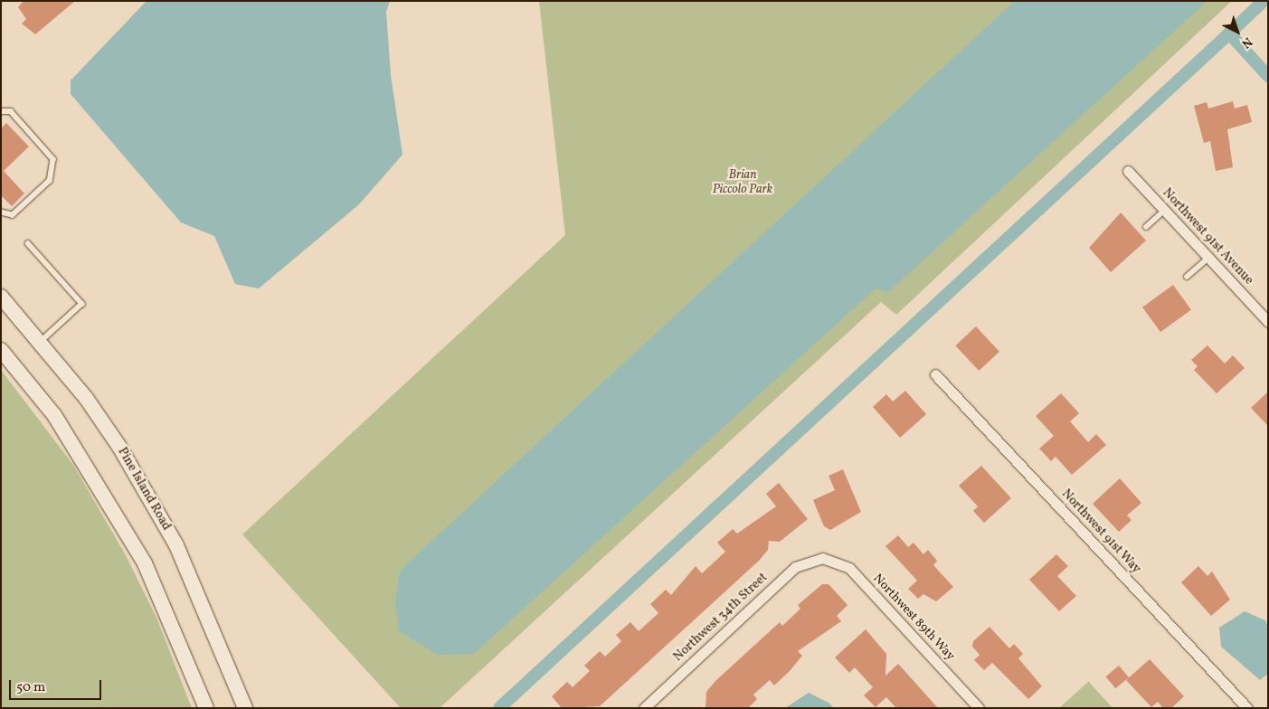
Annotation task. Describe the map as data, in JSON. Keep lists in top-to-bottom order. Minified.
{"streets":{"main road":["Pine Island Road"],"street":["Northwest 91st Avenue","Northwest 91st Way","Northwest 34th Street","Northwest 89th Way"]},"crossings":[["Northwest 34th Street","Northwest 89th Way"]],"parks":["Brian Piccolo Park"],"scale_bar":"50 m","north":"bottom right"}
